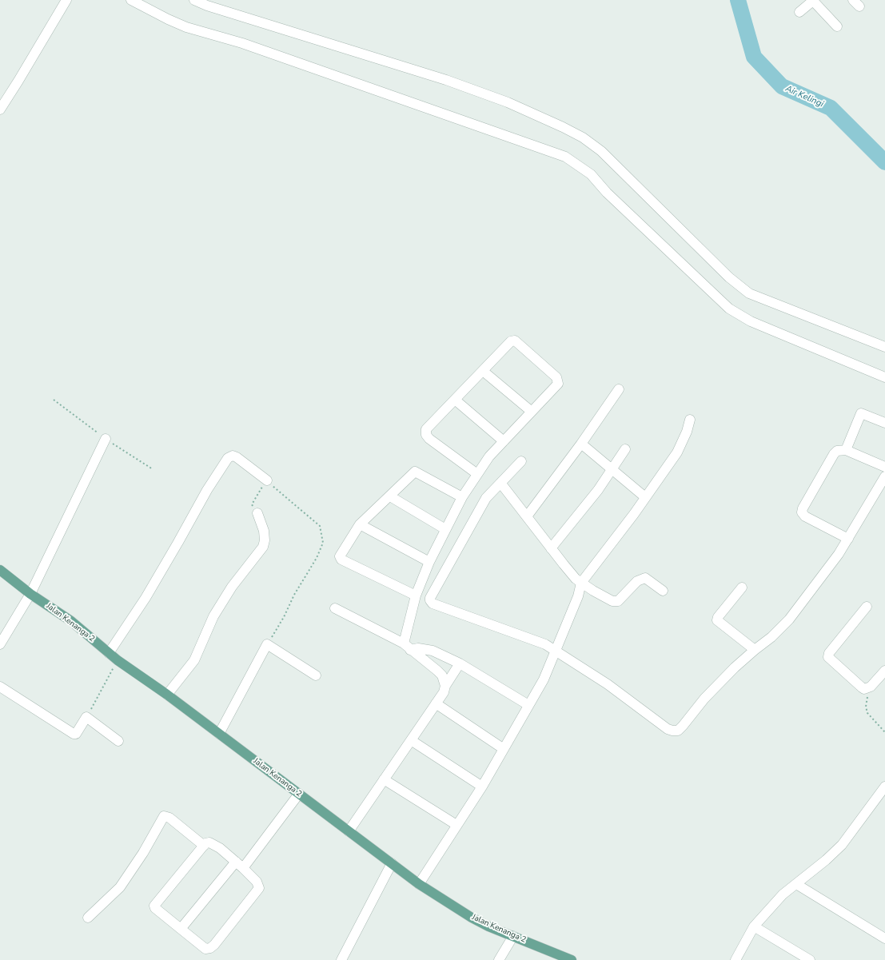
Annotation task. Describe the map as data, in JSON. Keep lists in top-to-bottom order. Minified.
{"streets":{"main road":["Jalan Kenanga 2"]},"water":["Air Kelingi"]}
